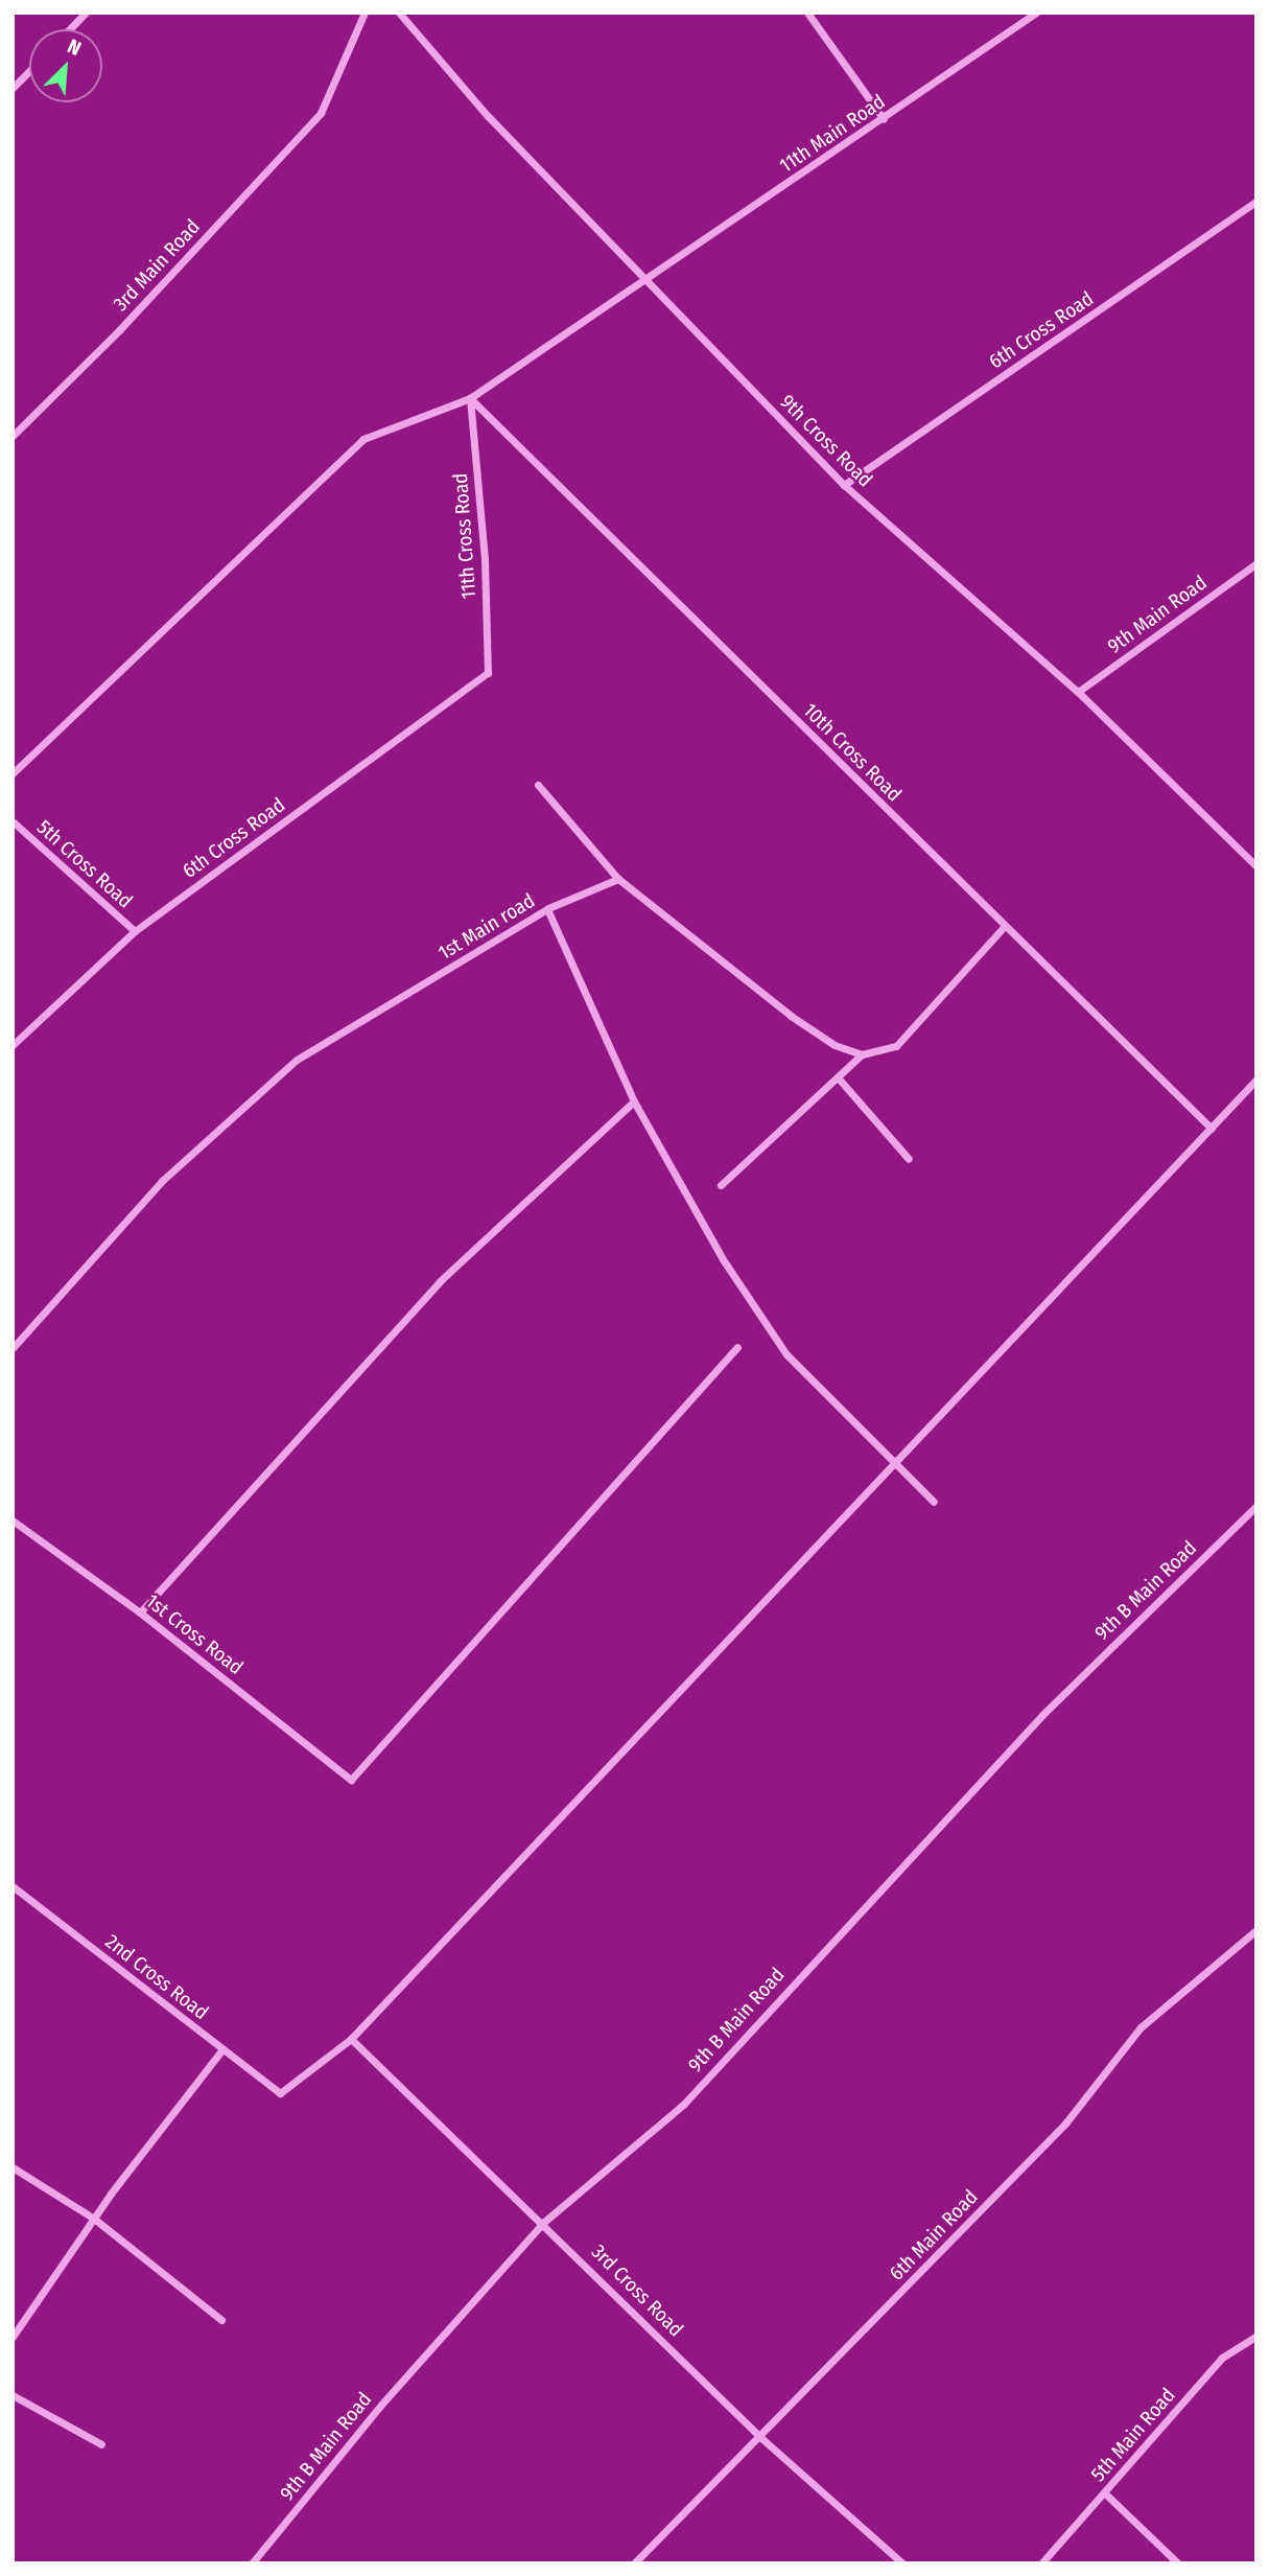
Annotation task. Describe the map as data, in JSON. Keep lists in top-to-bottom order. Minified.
{"streets":{"street":["11th Main Road","3rd Main Road","6th Cross Road","9th Cross Road","11th Cross Road","9th Main Road","10th Cross Road","5th Cross Road","1st Main road","9th B Main Road","1st Cross Road","2nd Cross Road","6th Main Road","3rd Cross Road","5th Main Road"]},"crossings":[["11th Main Road","9th Cross Road"],["11th Main Road","11th Cross Road"],["11th Main Road","10th Cross Road"],["6th Cross Road","9th Cross Road"],["6th Cross Road","11th Cross Road"],["6th Cross Road","5th Cross Road"],["9th Cross Road","9th Main Road"],["11th Cross Road","10th Cross Road"],["9th B Main Road","3rd Cross Road"],["2nd Cross Road","3rd Cross Road"],["6th Main Road","3rd Cross Road"]],"north":"top right"}
